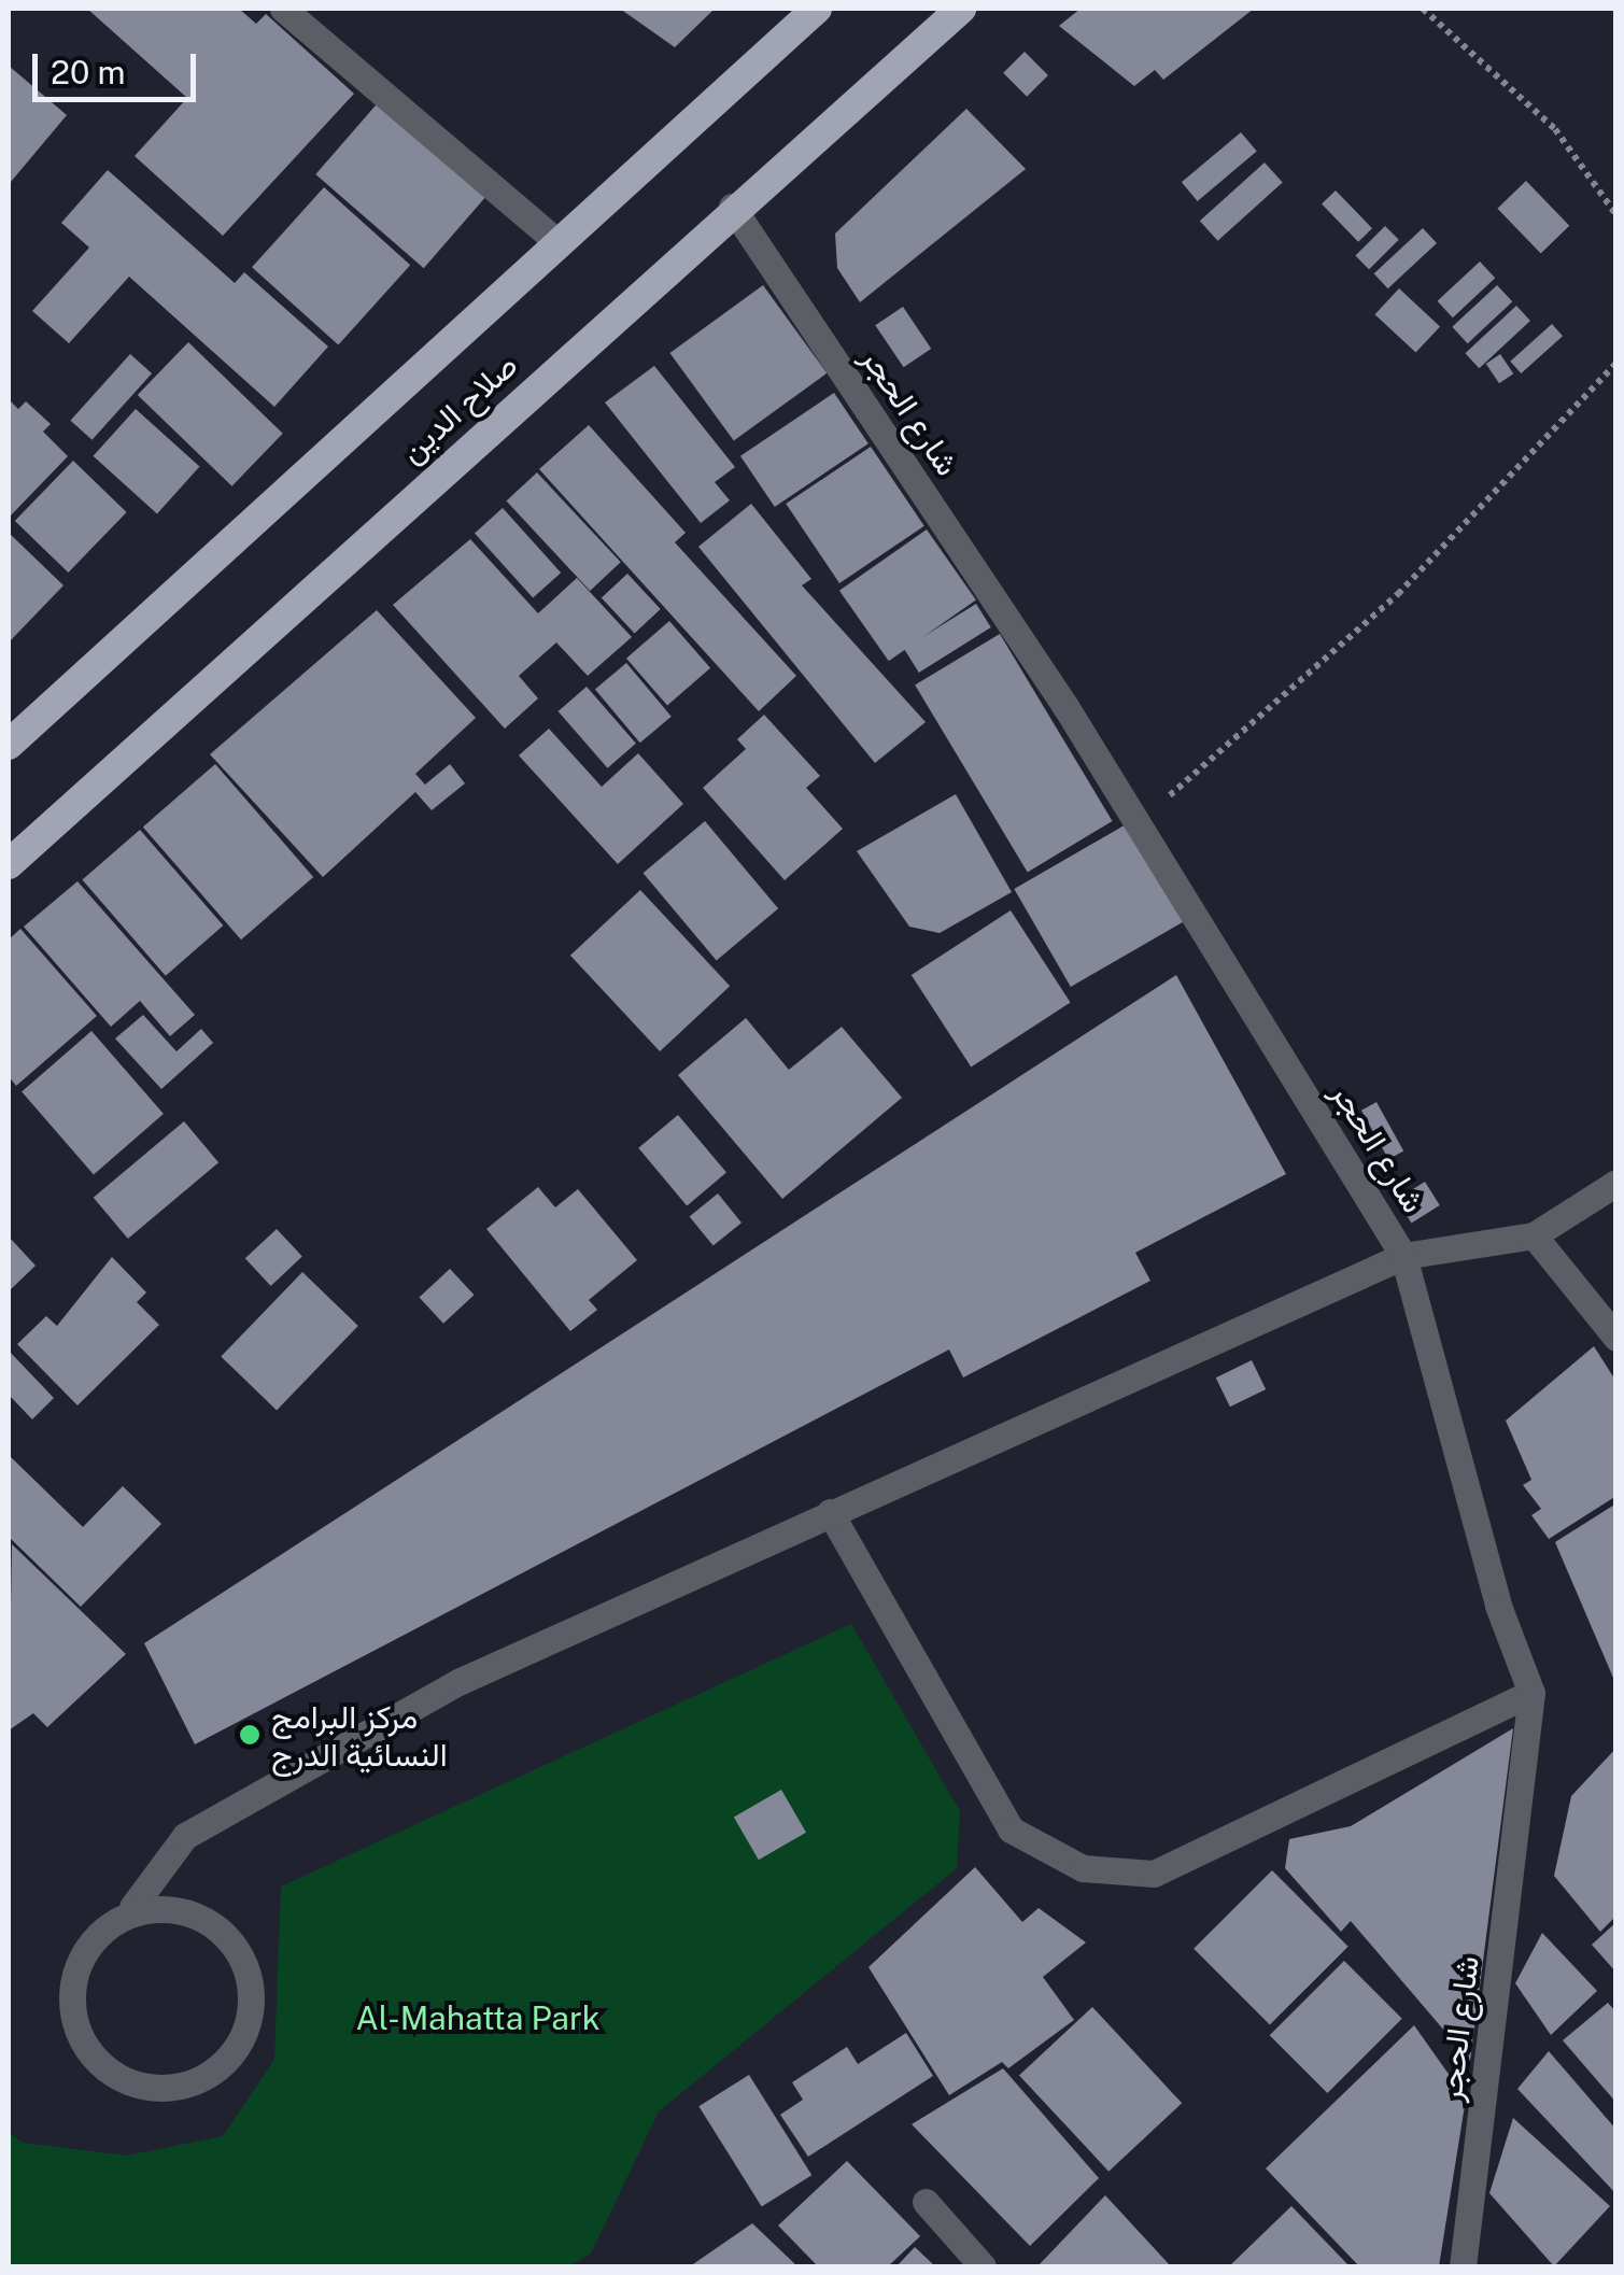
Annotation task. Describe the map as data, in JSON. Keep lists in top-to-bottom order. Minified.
{"streets":{"highway":["صلاح الدين"],"street":["شارع الحجر"]},"crossings":[["صلاح الدين","شارع الحجر"]],"parks":["Al-Mahatta Park"],"places":["مركز البرامج النسائية الدرج"],"scale_bar":"20 m"}
